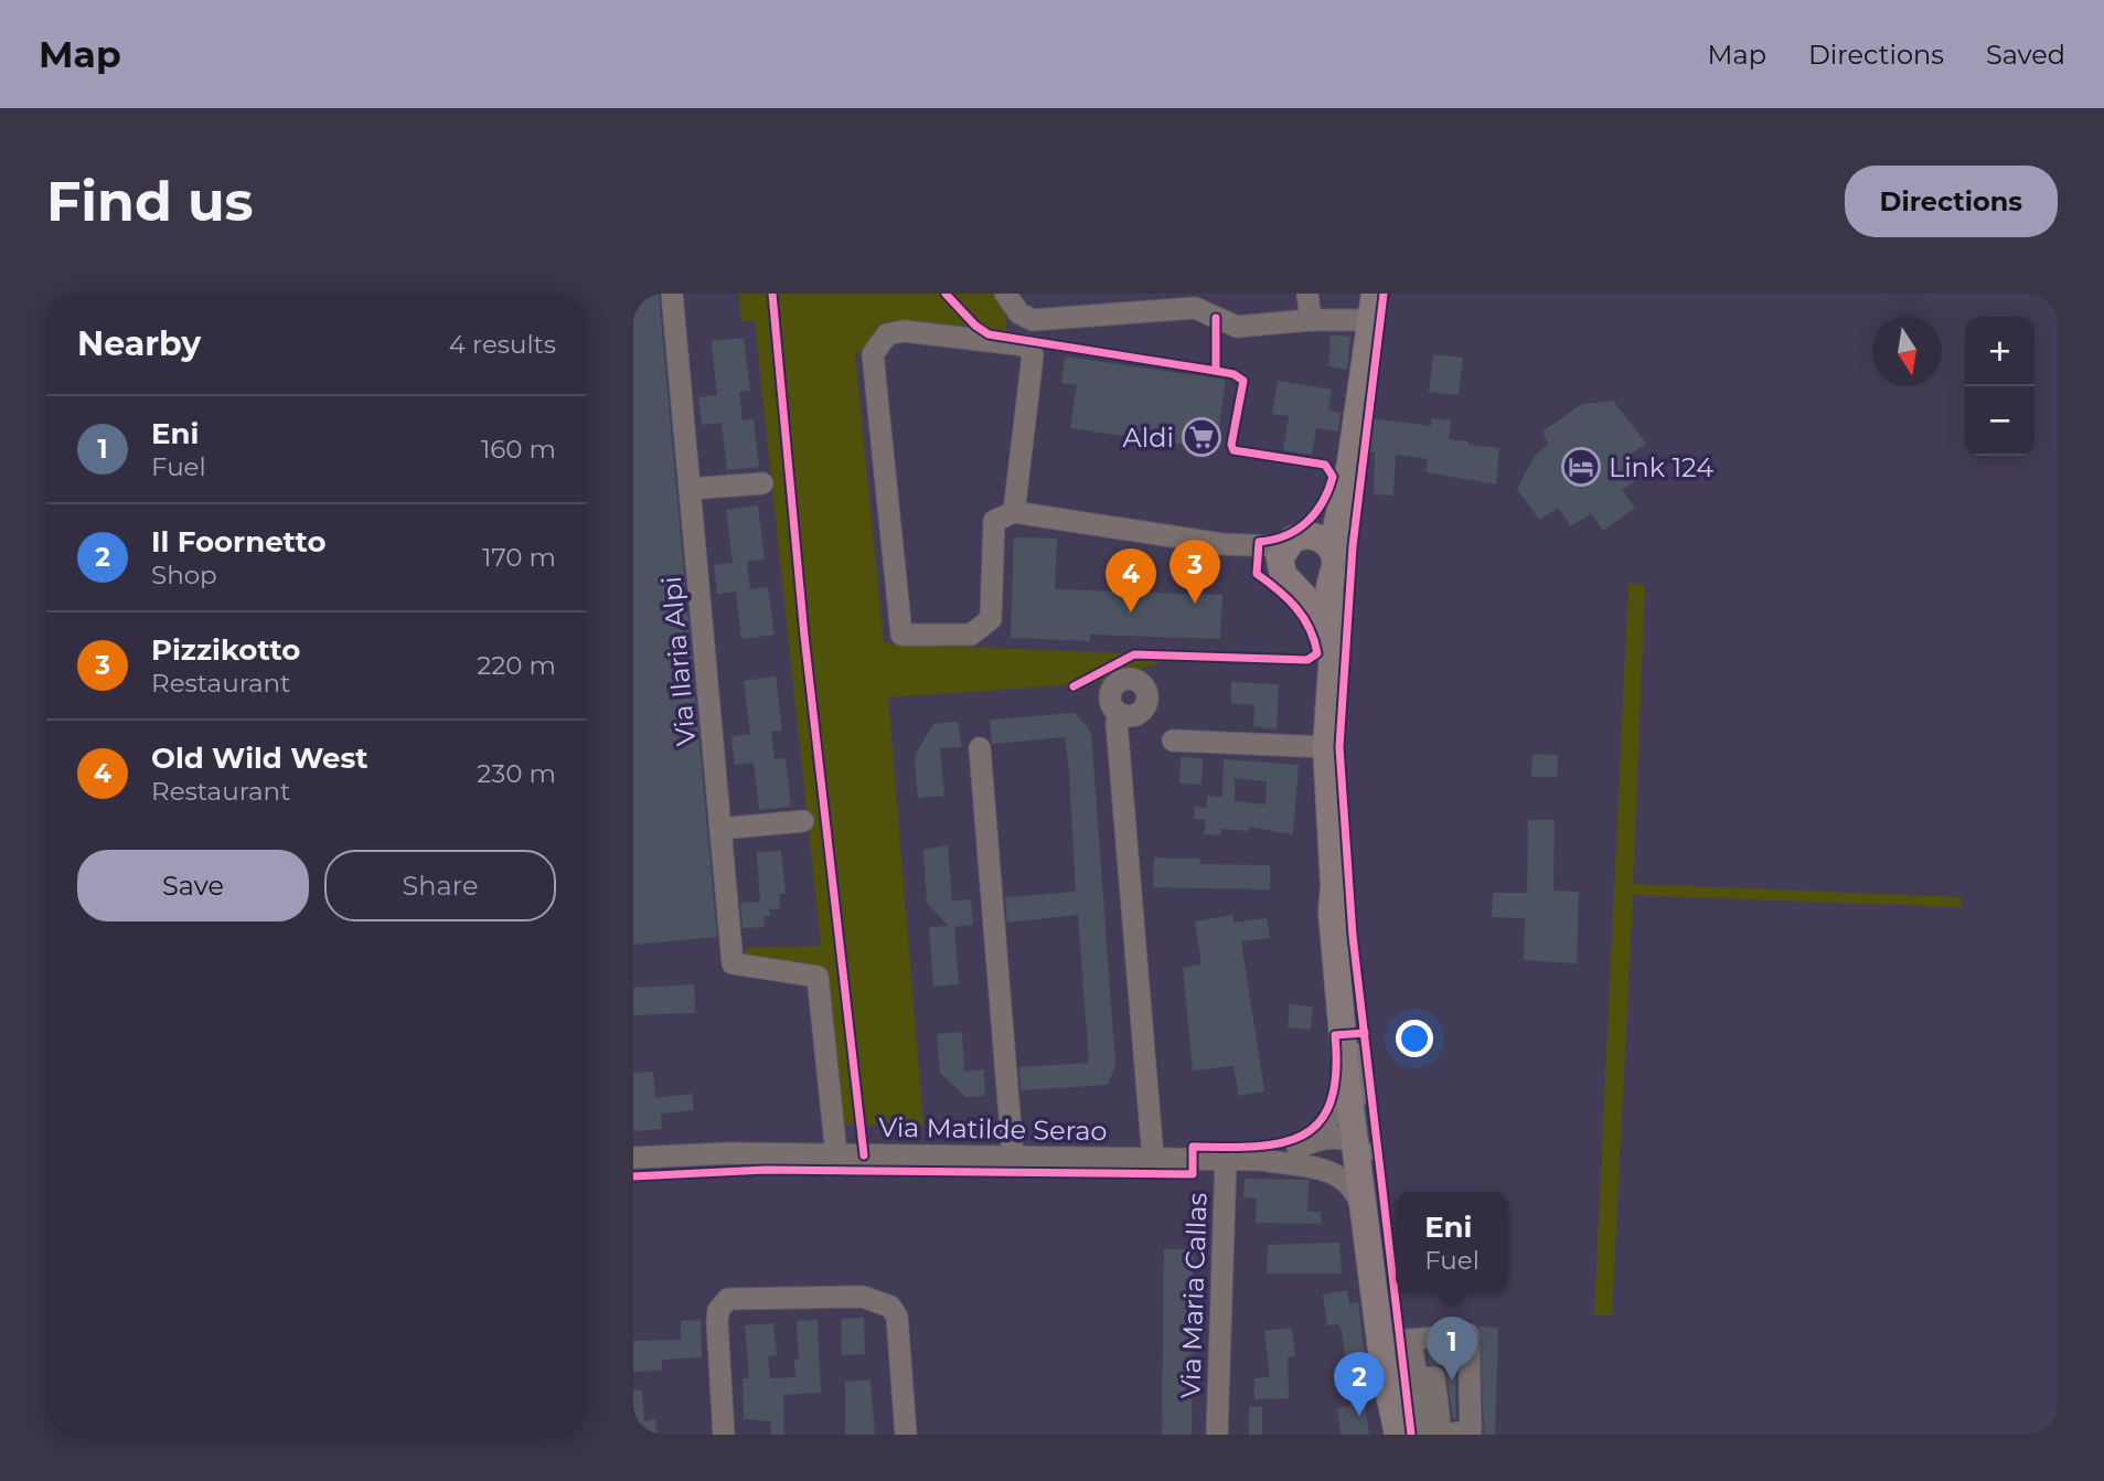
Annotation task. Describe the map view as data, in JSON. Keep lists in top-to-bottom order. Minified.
{"streets":{"street":["Via Ilaria Alpi","Via Matilde Serao","Via Maria Callas"]},"crossings":[["Via Ilaria Alpi","Via Matilde Serao"],["Via Matilde Serao","Via Maria Callas"]],"places":{"supermarket":["Aldi"],"hotel":["Link 124"]},"north":"bottom","page":{"header":"Map","nav":["Map","Directions","Saved"],"buttons":["Directions",["Save","Share"]],"title":"Find us","heading":["Nearby","4 results"],"map_buttons":["+","−"],"list":[{"mark":"1","name":"Eni","note":"Fuel","value":"160 m"},{"mark":"2","name":"Il Foornetto","note":"Shop","value":"170 m"},{"mark":"3","name":"Pizzikotto","note":"Restaurant","value":"220 m"},{"mark":"4","name":"Old Wild West","note":"Restaurant","value":"230 m"}],"pins":["3","4","1","2"],"popup":["Eni","Fuel"]}}
